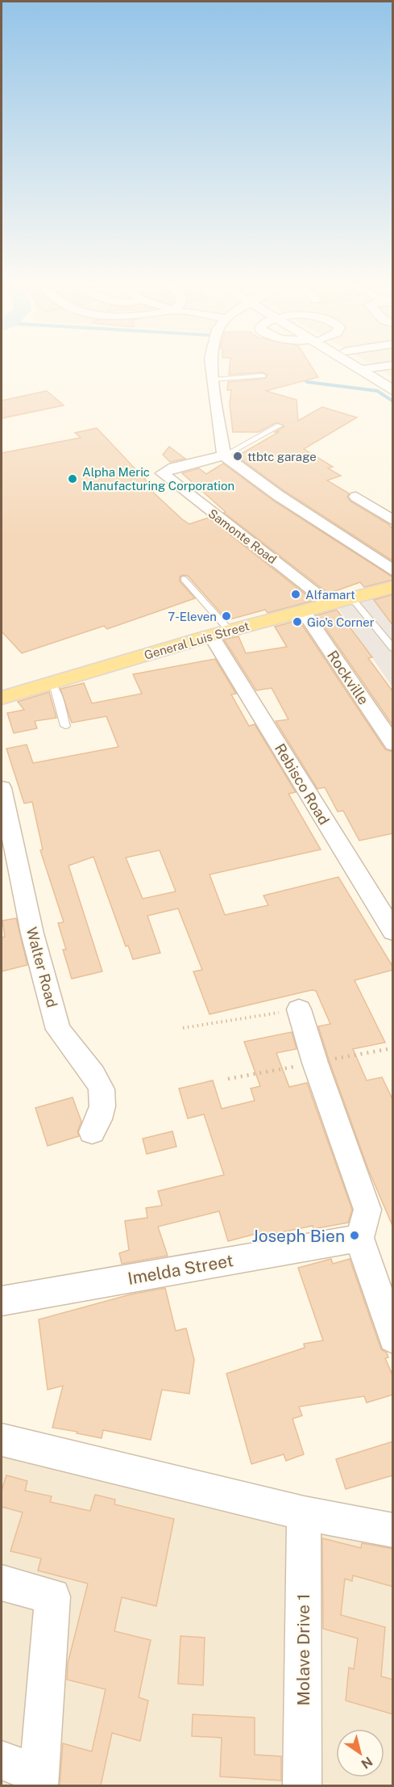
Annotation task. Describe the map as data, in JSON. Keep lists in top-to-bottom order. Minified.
{"streets":{"main road":["General Luis Street"],"street":["Samonte Road","Rockville","Rebisco Road","Walter Road","Imelda Street","Molave Drive 1"]},"crossings":[["Samonte Road","General Luis Street"],["General Luis Street","Rockville"],["General Luis Street","Rebisco Road"]],"places":["ttbtc garage","Alpha Meric Manufacturing Corporation","Alfamart","7-Eleven","Gio's Corner","Joseph Bien"],"north":"bottom right"}
